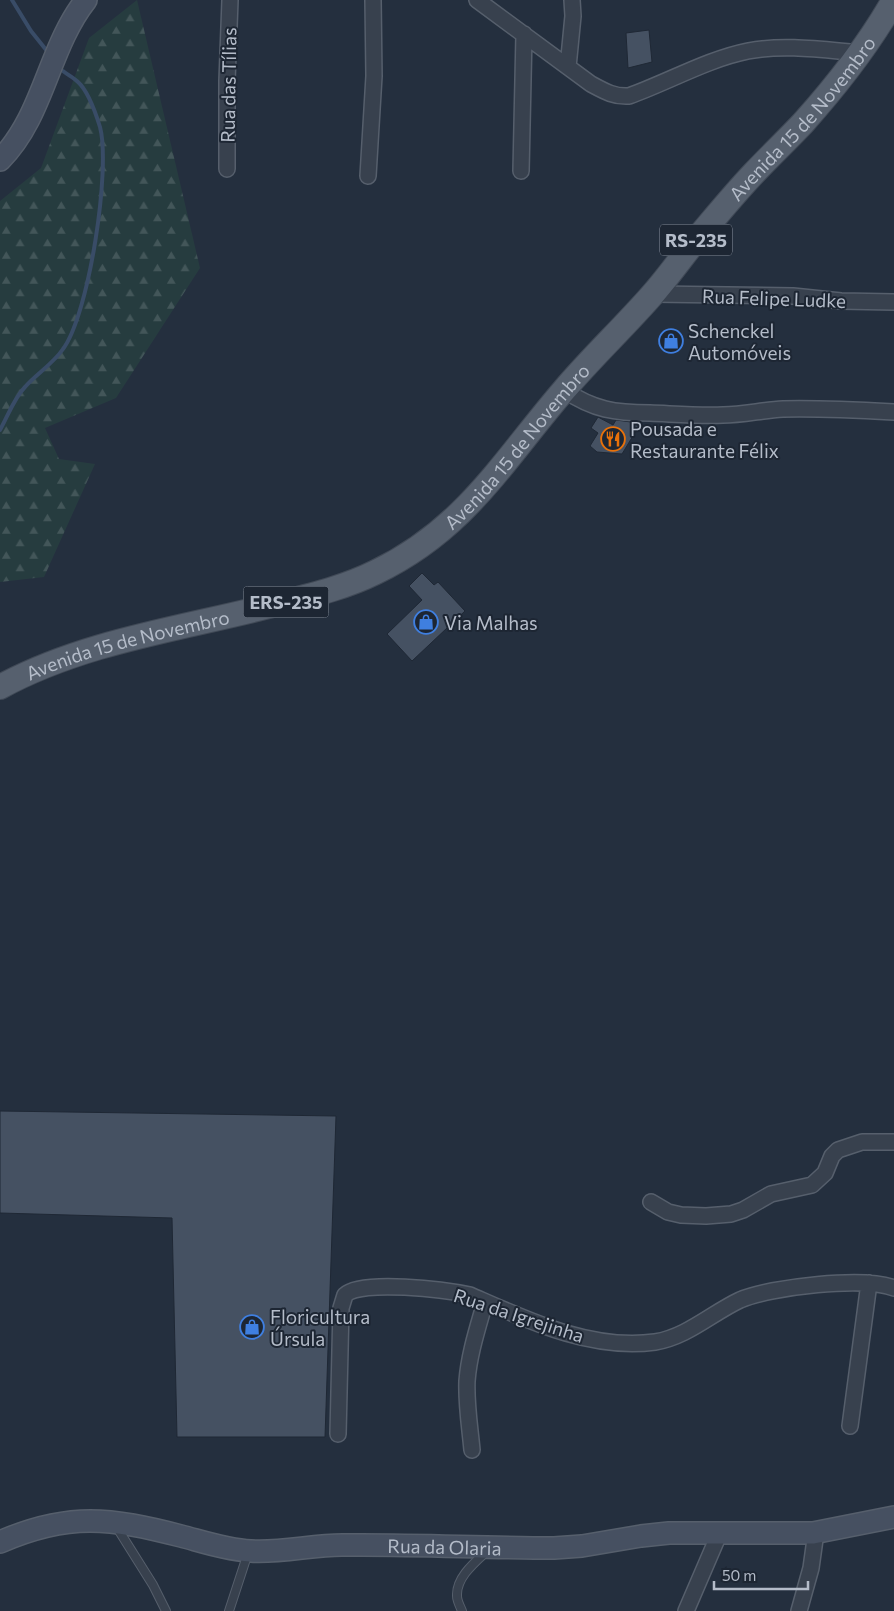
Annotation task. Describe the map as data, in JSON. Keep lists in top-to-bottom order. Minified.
{"streets":{"main road":["Avenida 15 de Novembro","RS-235","ERS-235"],"street":["Rua das Tílias","Rua Felipe Ludke","Rua da Igrejinha","Rua da Olaria"]},"crossings":[["Avenida 15 de Novembro","Rua Felipe Ludke"]],"places":{"shop":["Schenckel Automóveis","Via Malhas","Floricultura Úrsula"],"restaurant":["Pousada e Restaurante Félix"]},"scale_bar":"50 m"}
